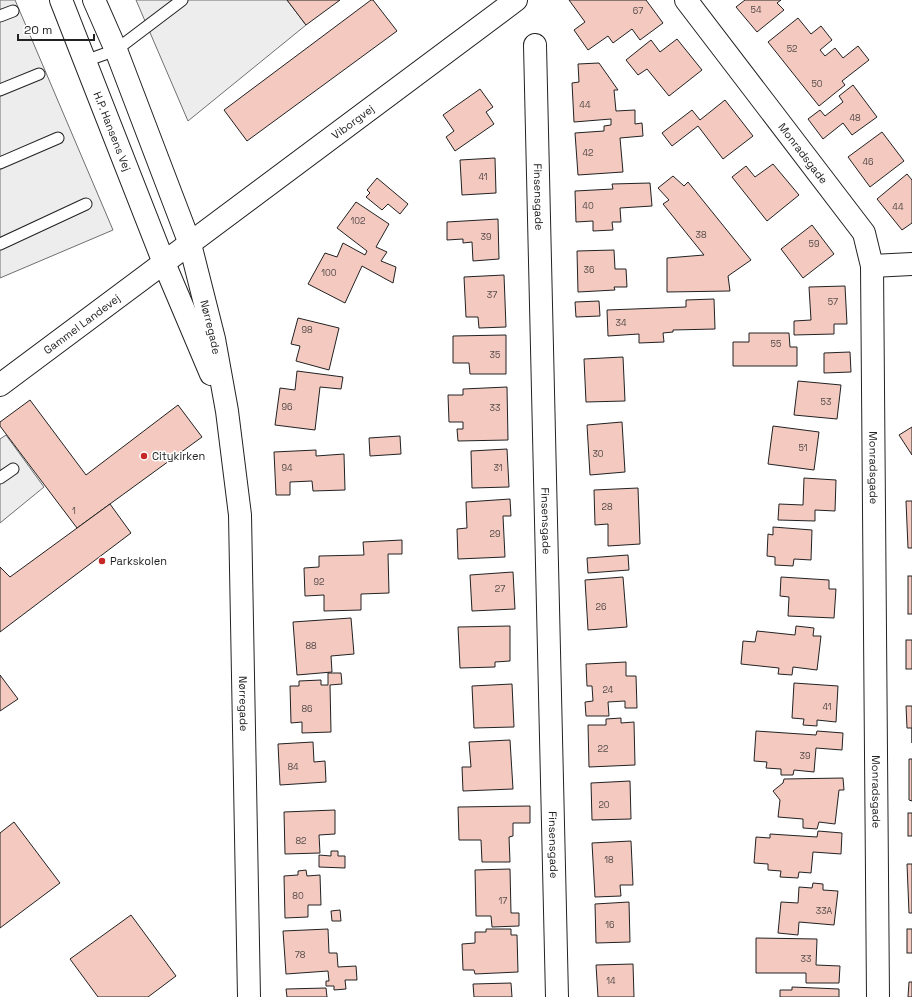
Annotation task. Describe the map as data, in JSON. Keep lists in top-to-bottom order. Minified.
{"streets":{"street":["Viborgvej","H.P. Hansens Vej","Monradsgade","Finsensgade","Gammel Landevej","Nørregade"]},"crossings":[["Viborgvej","H.P. Hansens Vej"],["Viborgvej","Gammel Landevej"],["Viborgvej","Nørregade"],["H.P. Hansens Vej","Gammel Landevej"],["H.P. Hansens Vej","Nørregade"],["Gammel Landevej","Nørregade"]],"places":["Citykirken","Parkskolen"],"house_numbers":["54","67","52","50","44","48","42","46","41","40","44","102","38","39","59","36","100","37","57","34","98","55","35","53","96","33","51","30","94","31","28","1","29","92","27","26","88","24","41","86","22","39","84","20","82","18","80","17","33A","16","78","33","14"],"scale_bar":"20 m"}
